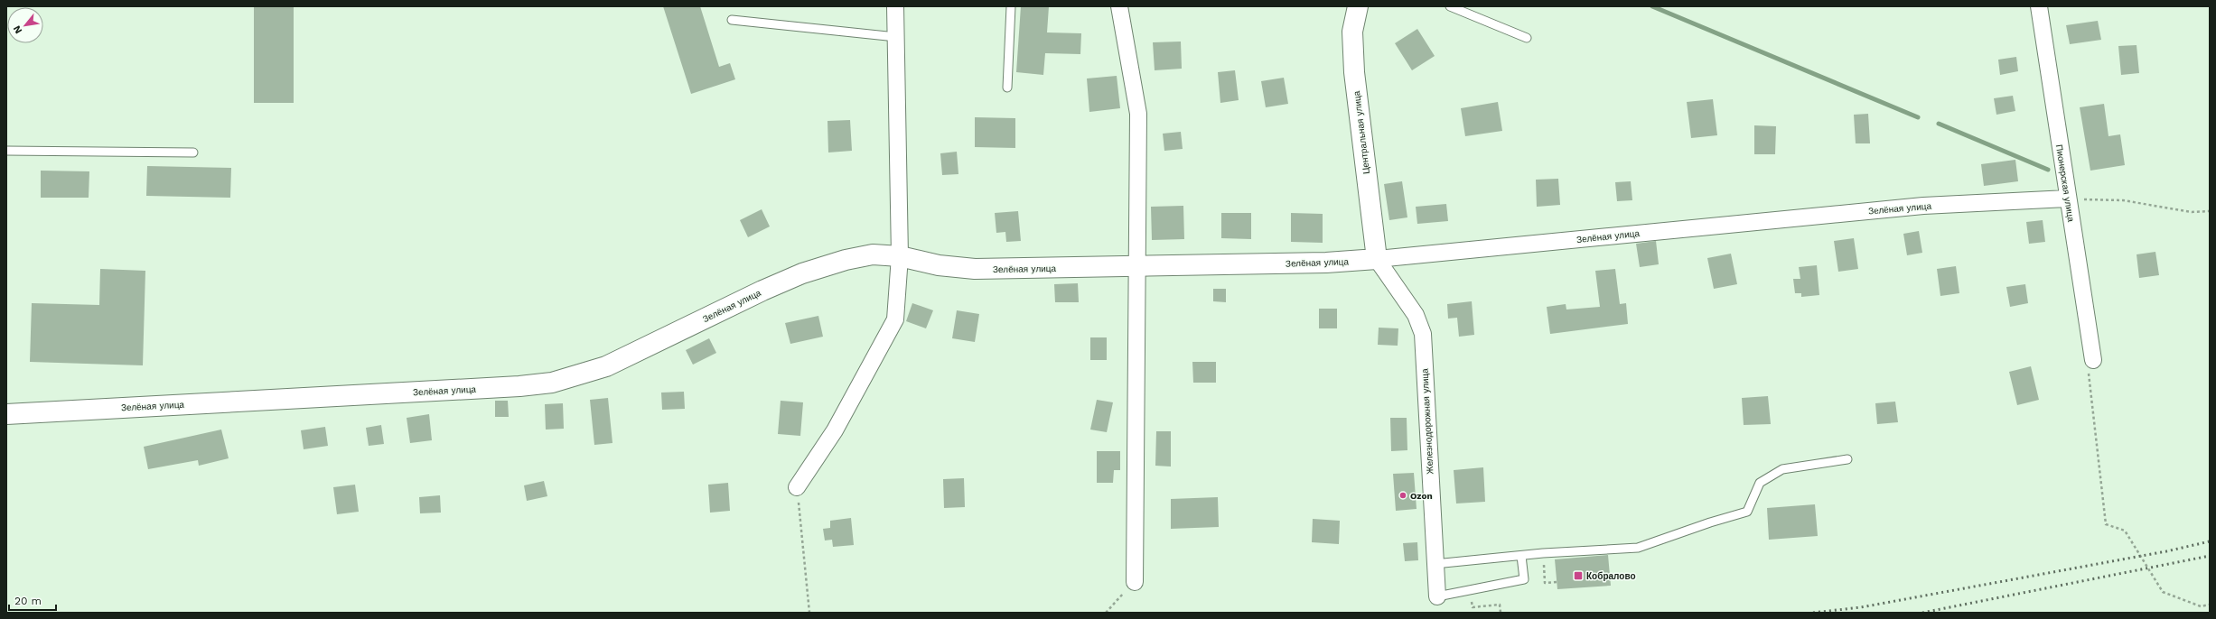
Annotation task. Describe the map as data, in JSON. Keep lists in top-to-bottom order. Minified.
{"streets":{"street":["Центральная улица","Пионерская улица","Зелёная улица","Железнодорожная улица"]},"crossings":[["Центральная улица","Зелёная улица"],["Центральная улица","Железнодорожная улица"],["Пионерская улица","Зелёная улица"],["Зелёная улица","Железнодорожная улица"]],"places":{"other":["Ozon"],"transit":["Кобралово"]},"scale_bar":"20 m","north":"bottom left"}
